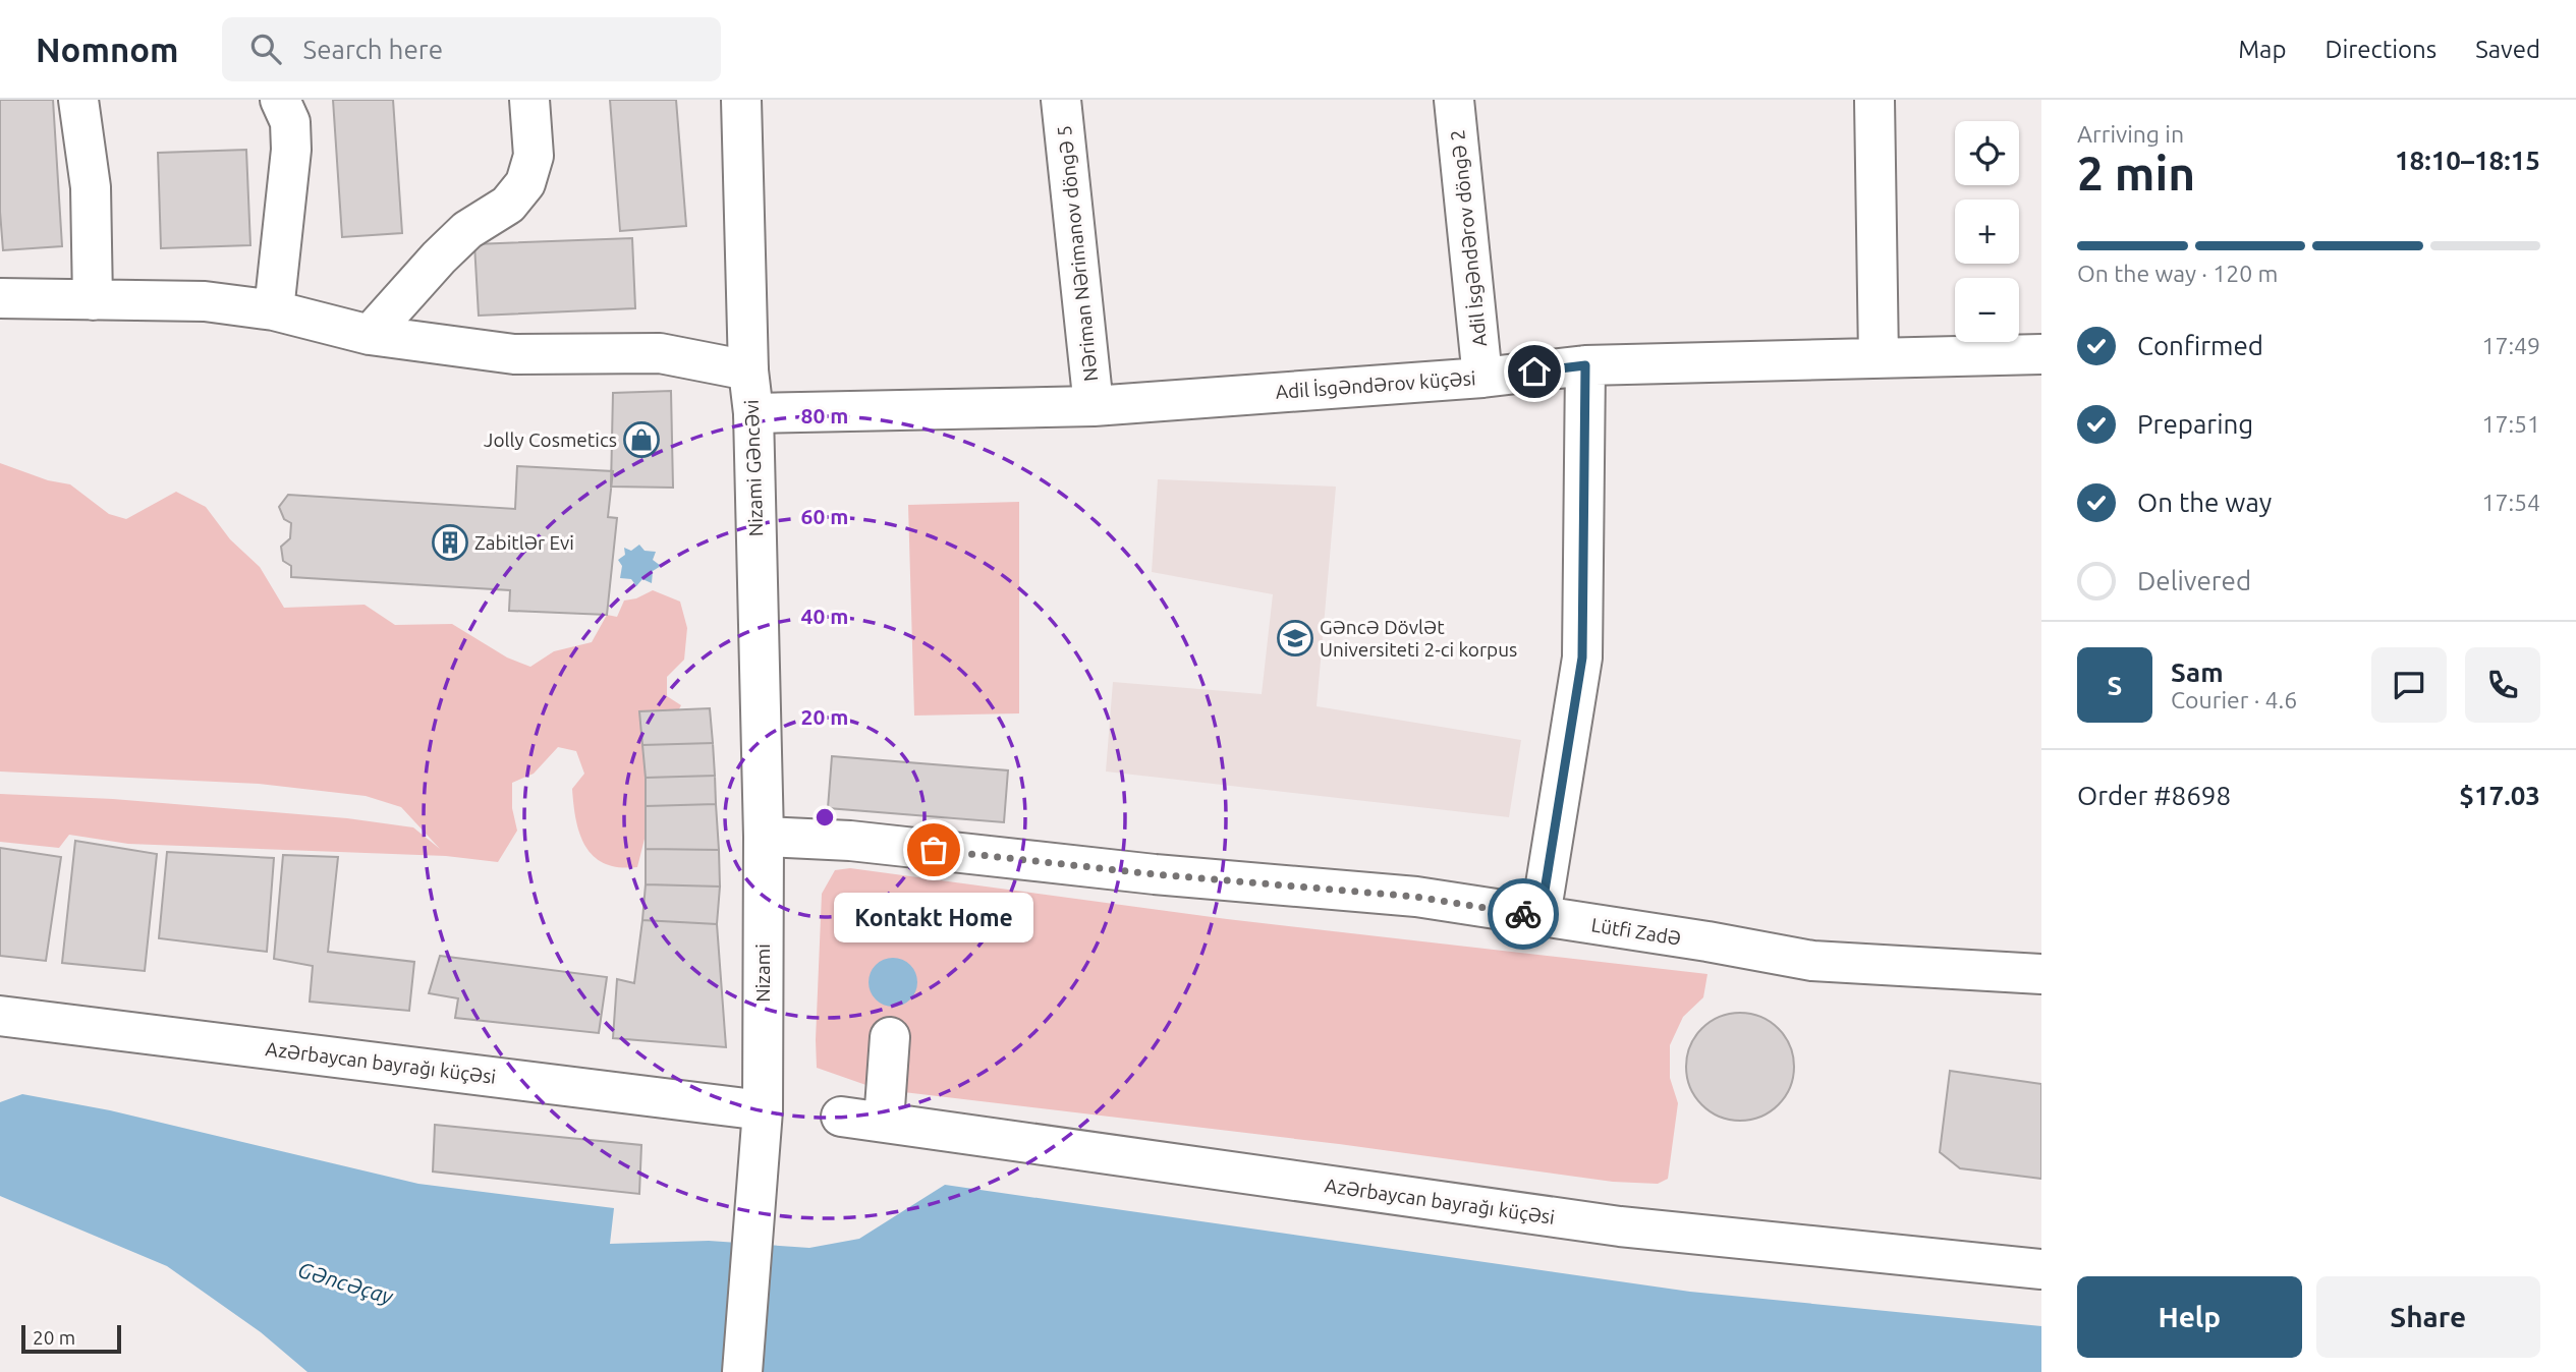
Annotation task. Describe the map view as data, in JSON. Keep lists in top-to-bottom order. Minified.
{"streets":{"street":["Adil İsgəndərov döngə 2","Nəriman Nərimanov döngə 5","Adil İsgəndərov küçəsi","Nizami Gəncəvi","Lütfi Zadə","Nizami","Azərbaycan bayrağı küçəsi"]},"crossings":[["Adil İsgəndərov döngə 2","Adil İsgəndərov küçəsi"],["Nəriman Nərimanov döngə 5","Adil İsgəndərov küçəsi"],["Adil İsgəndərov küçəsi","Nizami Gəncəvi"],["Nizami Gəncəvi","Lütfi Zadə"],["Nizami Gəncəvi","Nizami"],["Lütfi Zadə","Nizami"],["Nizami","Azərbaycan bayrağı küçəsi"]],"water":["Gəncəçay"],"places":{"shop":["Jolly Cosmetics"],"building":["Zabitlər Evi"],"school or university":["Gəncə Dövlət Universiteti 2-ci korpus"],"other":["Kontakt Home"]},"scale_bar":"20 m","page":{"header":"Nomnom","search":"Search here","nav":["Map","Directions","Saved"],"heading":["2 min","Arriving in","18:10–18:15"],"panel":["Sam","Courier · 4.6","Order #8698","$17.03"],"map_buttons":["+","−"],"bar":"On the way · 120 m","list":[["Confirmed","17:49"],["Preparing","17:51"],["On the way","17:54"],"Delivered"],"round":"S","bubble":"Kontakt Home","buttons":["Help","Share"],"scale":"20 m"},"rings":["80 m","60 m","40 m","20 m"]}
